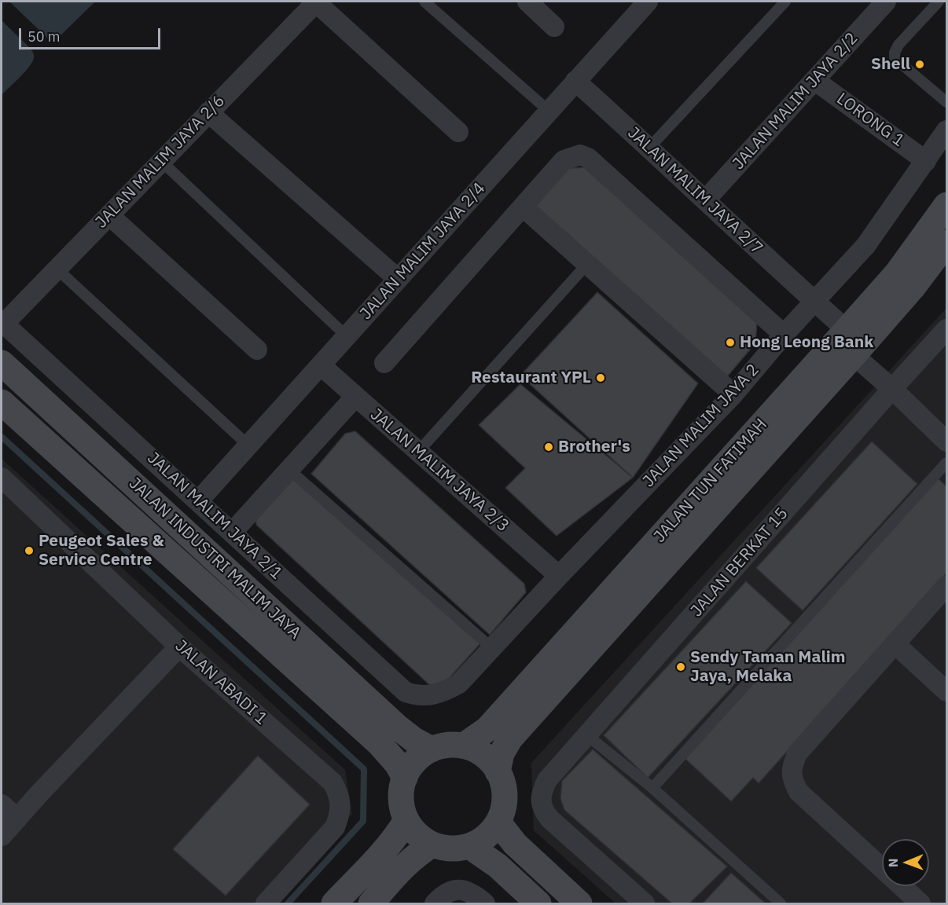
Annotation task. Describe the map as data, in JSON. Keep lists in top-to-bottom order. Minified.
{"streets":{"main road":["JALAN TUN FATIMAH","JALAN INDUSTRI MALIM JAYA"],"street":["JALAN MALIM JAYA 2/2","LORONG 1","JALAN MALIM JAYA 2/6","JALAN MALIM JAYA 2/7","JALAN MALIM JAYA 2/4","JALAN MALIM JAYA 2","JALAN MALIM JAYA 2/3","JALAN MALIM JAYA 2/1","JALAN BERKAT 15","JALAN ABADI 1"]},"crossings":[["JALAN MALIM JAYA 2/2","LORONG 1"],["JALAN MALIM JAYA 2/2","JALAN MALIM JAYA 2/7"],["LORONG 1","JALAN MALIM JAYA 2"],["JALAN MALIM JAYA 2/6","JALAN MALIM JAYA 2/1"],["JALAN MALIM JAYA 2/7","JALAN MALIM JAYA 2/4"],["JALAN MALIM JAYA 2/7","JALAN MALIM JAYA 2"],["JALAN MALIM JAYA 2/7","JALAN TUN FATIMAH"],["JALAN MALIM JAYA 2/4","JALAN MALIM JAYA 2/3"],["JALAN MALIM JAYA 2/4","JALAN MALIM JAYA 2/1"],["JALAN MALIM JAYA 2","JALAN MALIM JAYA 2/3"],["JALAN MALIM JAYA 2","JALAN MALIM JAYA 2/1"],["JALAN TUN FATIMAH","JALAN INDUSTRI MALIM JAYA"]],"places":["Shell","Hong Leong Bank","Restaurant YPL","Brother's","Peugeot Sales & Service Centre","Sendy Taman Malim Jaya, Melaka"],"scale_bar":"50 m","north":"left"}
